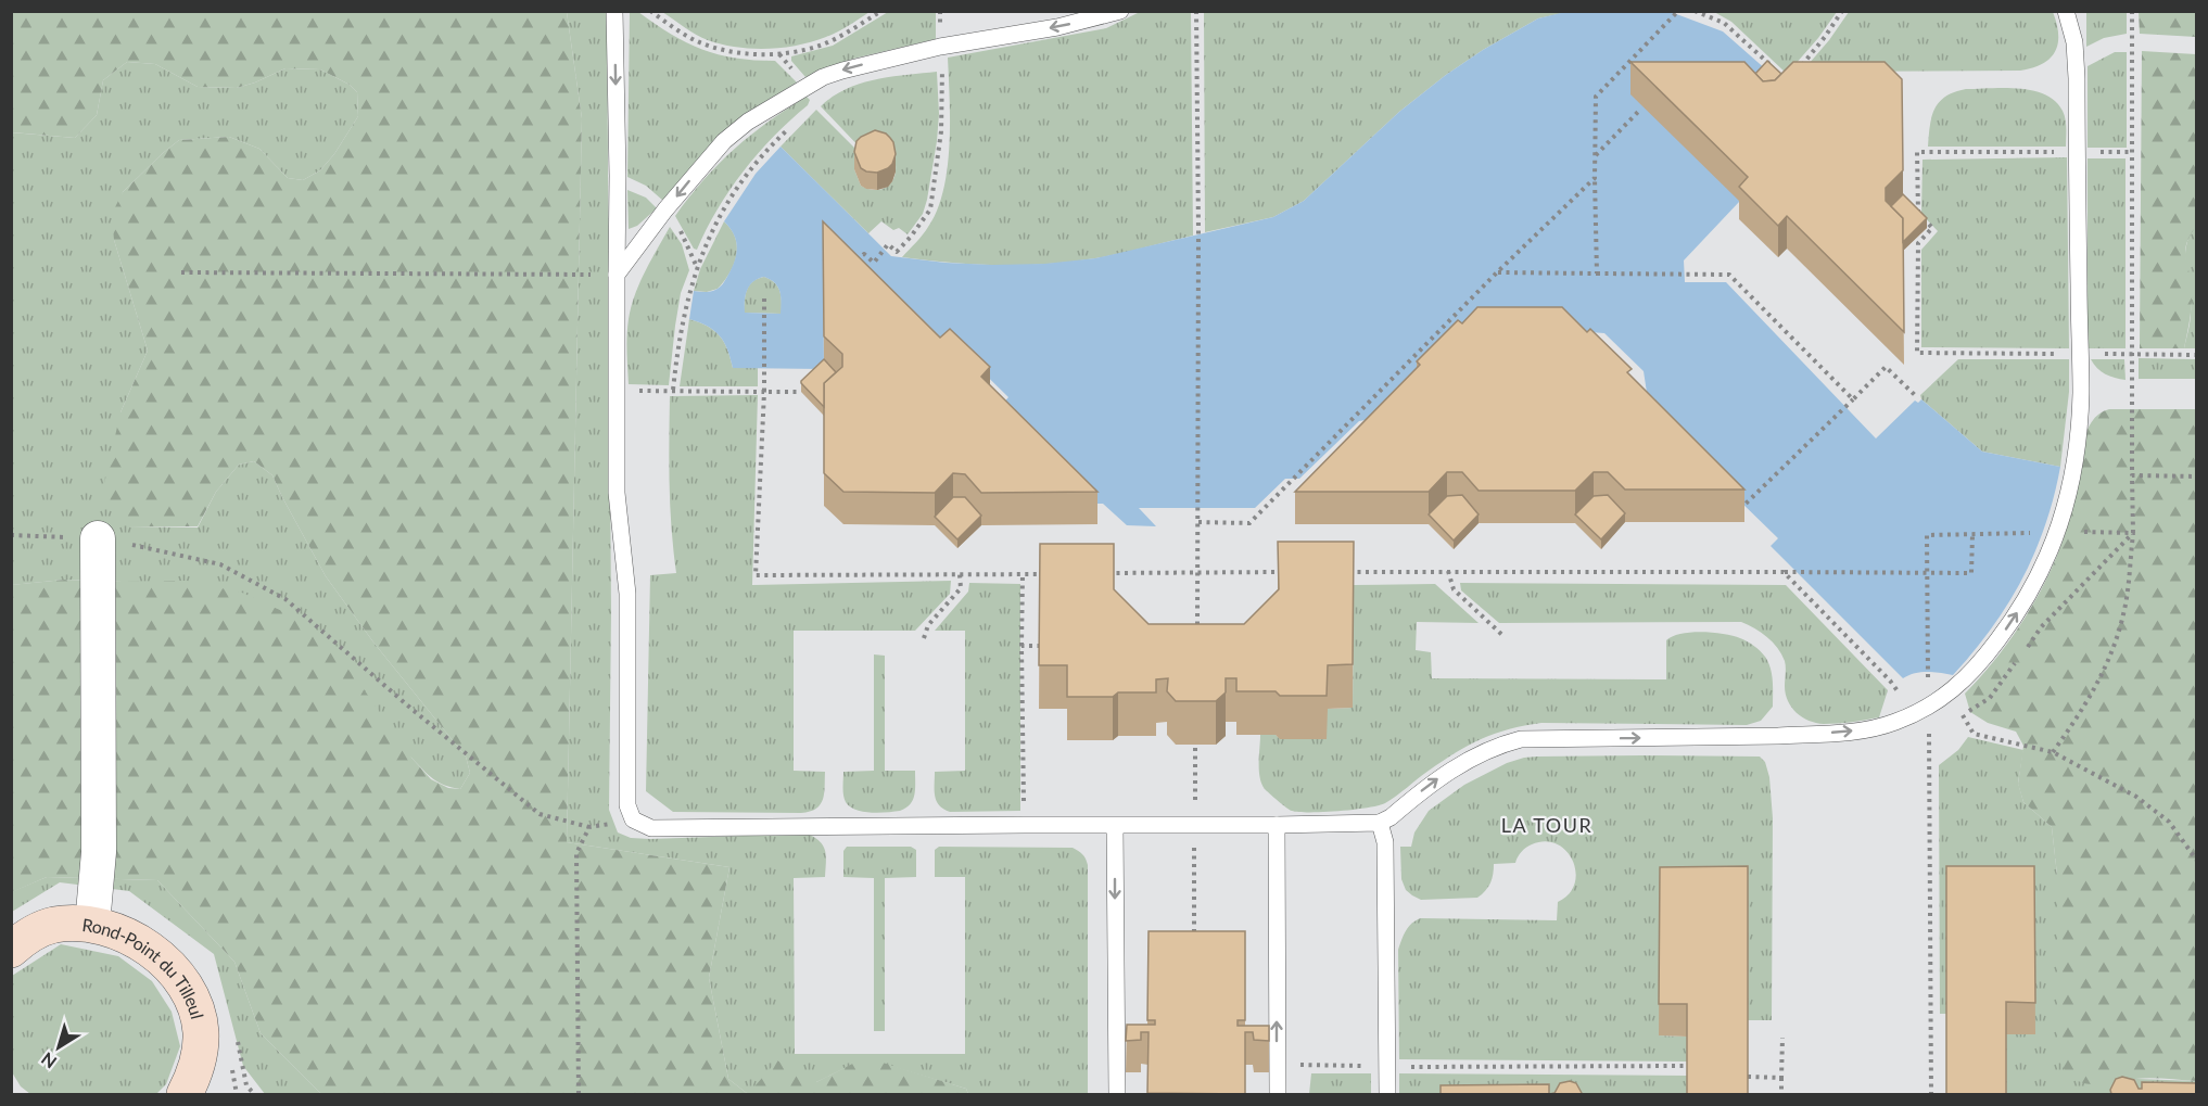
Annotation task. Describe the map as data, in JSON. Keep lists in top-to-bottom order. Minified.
{"streets":{"main road":["Rond-Point du Tilleul"]},"districts":["LA TOUR"],"north":"bottom left"}
